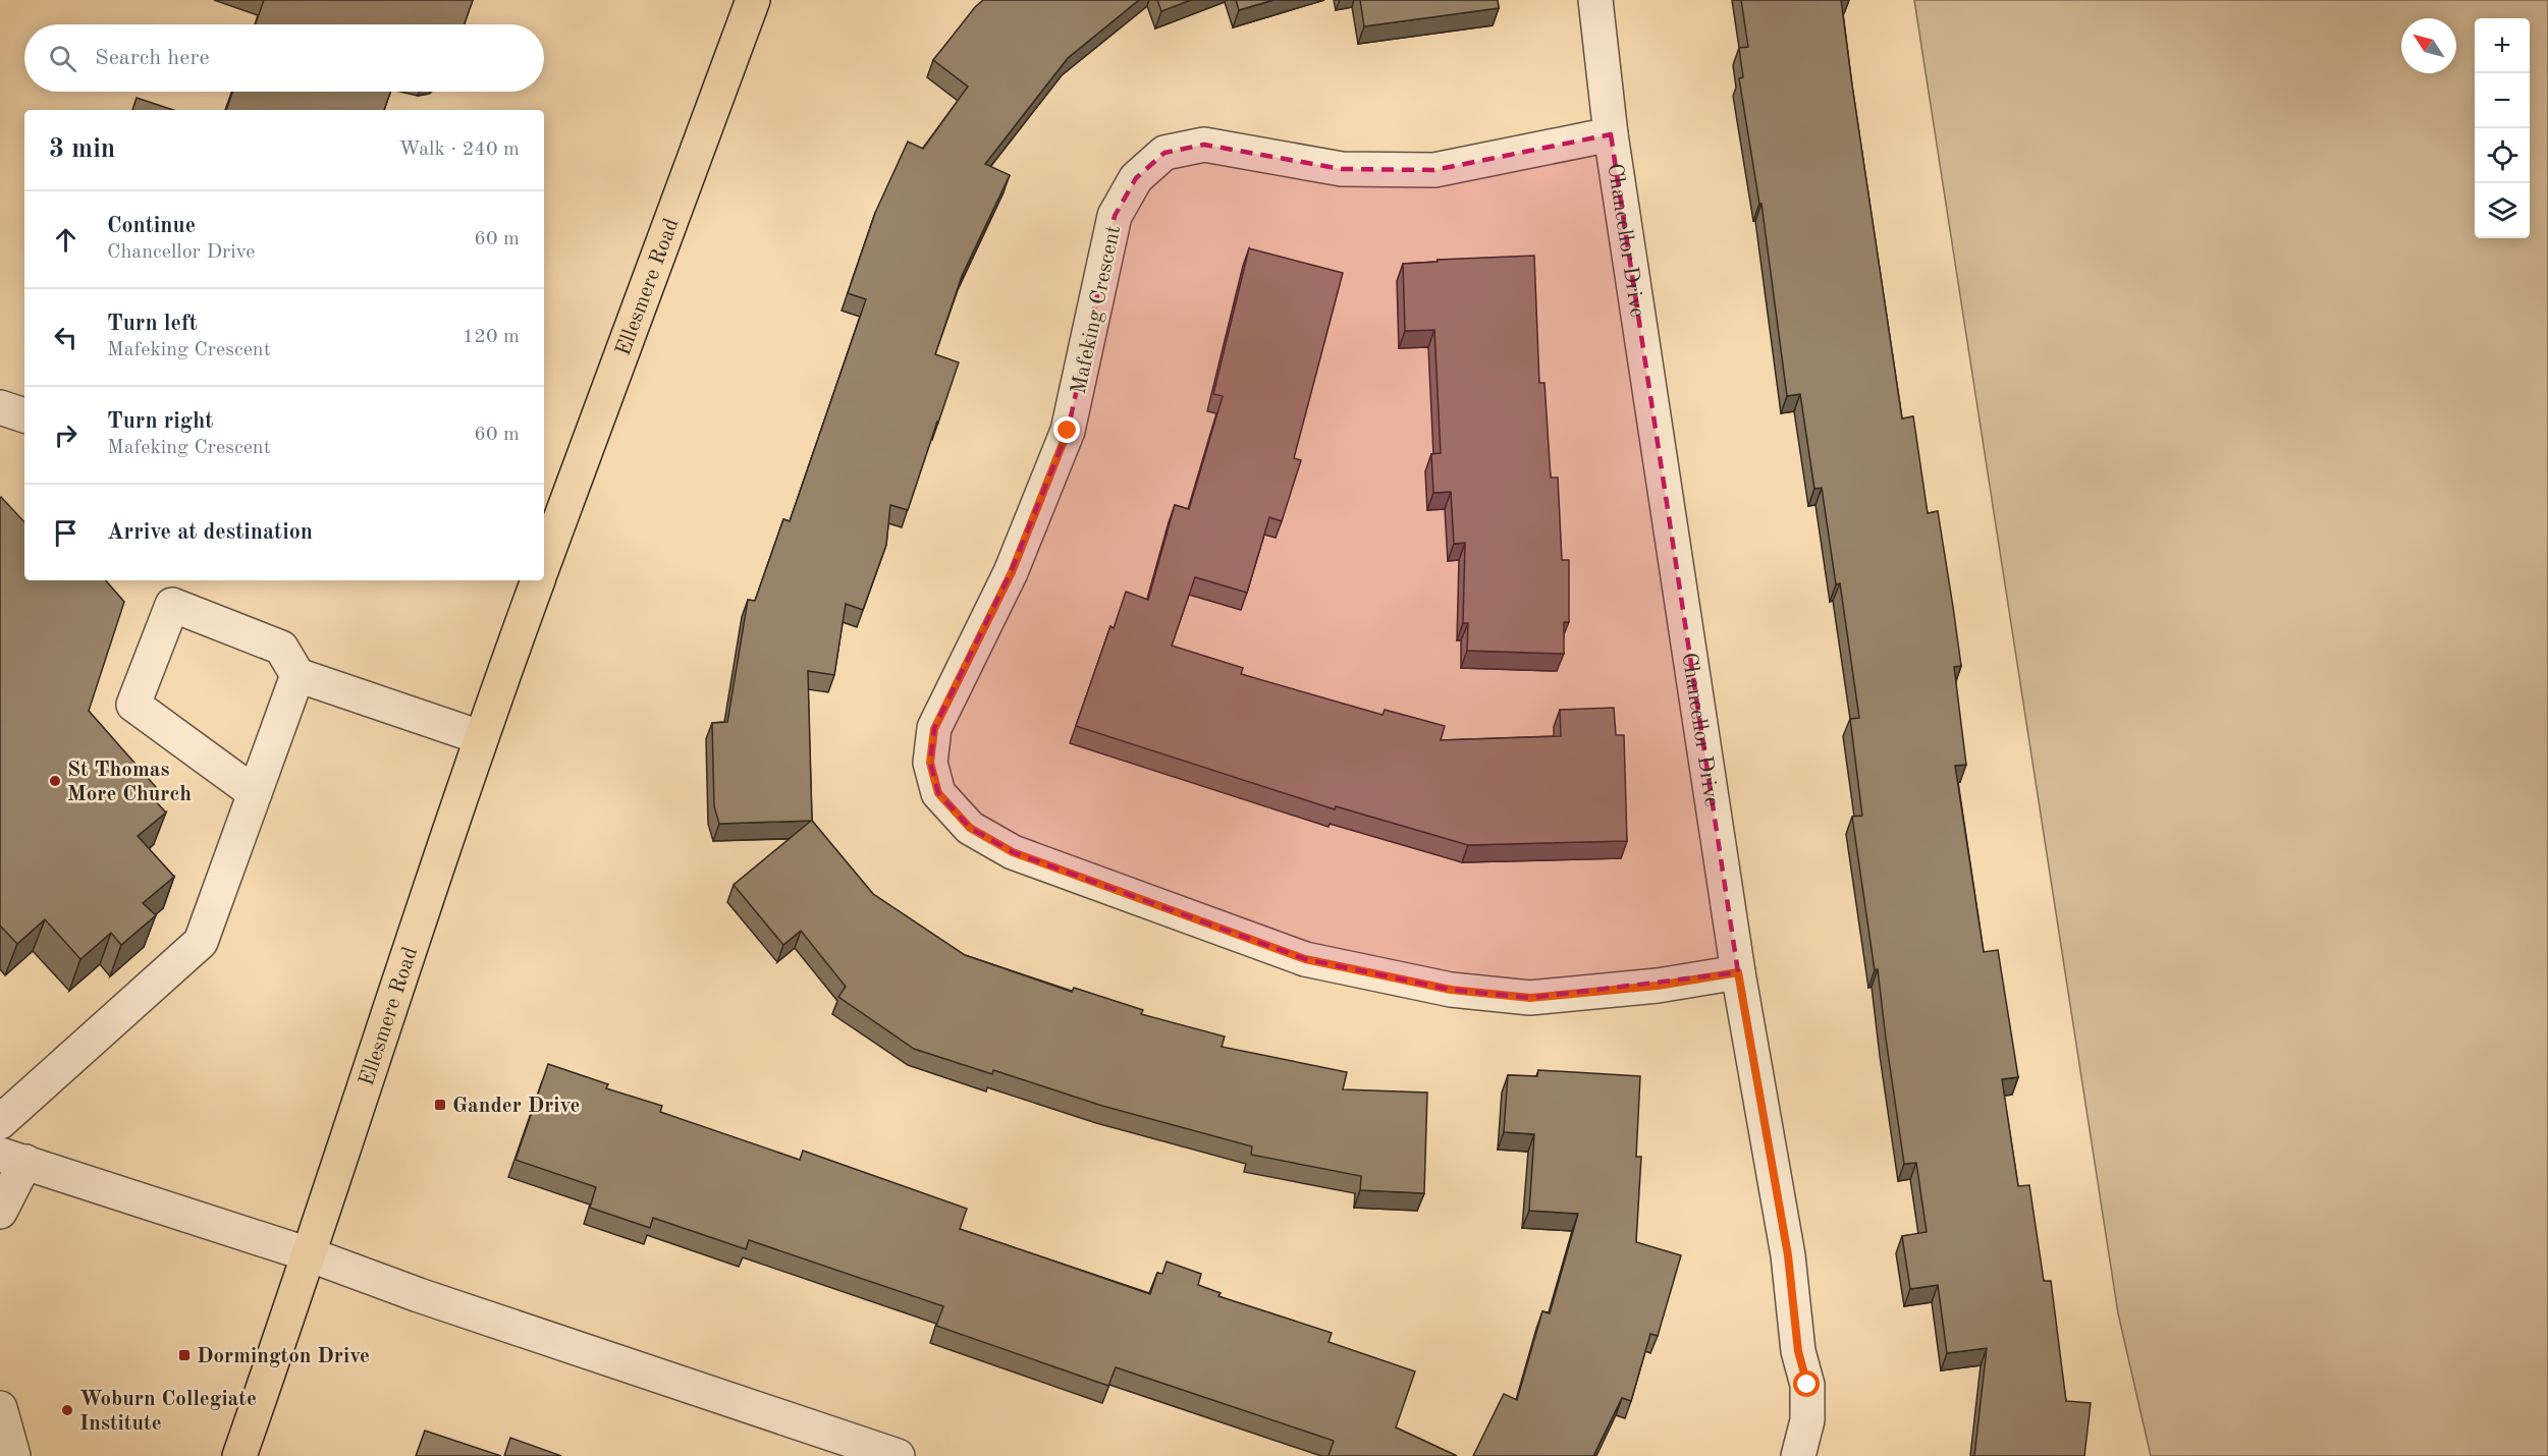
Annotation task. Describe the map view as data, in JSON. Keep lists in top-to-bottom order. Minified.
{"streets":{"main road":["Ellesmere Road"],"street":["Chancellor Drive","Mafeking Crescent"]},"crossings":[["Chancellor Drive","Mafeking Crescent"]],"places":{"other":["St Thomas More Church","Woburn Collegiate Institute"],"transit":["Gander Drive","Dormington Drive"]},"north":"top left","page":{"map_buttons":["+","−"],"search":"Search here","heading":["3 min","Walk · 240 m"],"list":[["Continue","Chancellor Drive","60 m"],["Turn left","Mafeking Crescent","120 m"],["Turn right","Mafeking Crescent","60 m"],"Arrive at destination"]}}
